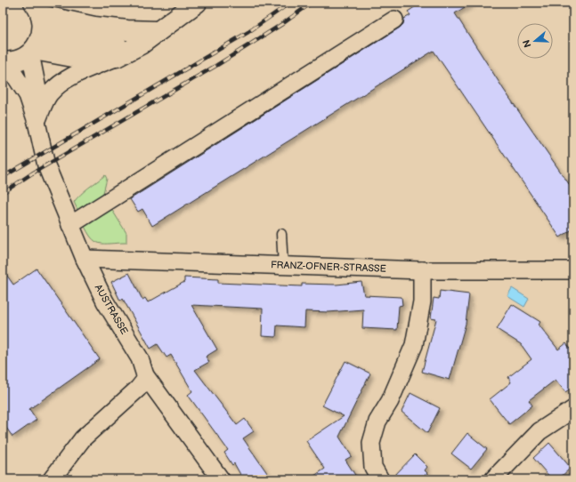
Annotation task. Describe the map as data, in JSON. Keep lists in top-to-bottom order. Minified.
{"streets":{"street":["FRANZ-OFNER-STRASSE","AUSTRASSE"]},"crossings":[["FRANZ-OFNER-STRASSE","AUSTRASSE"]],"north":"left"}
